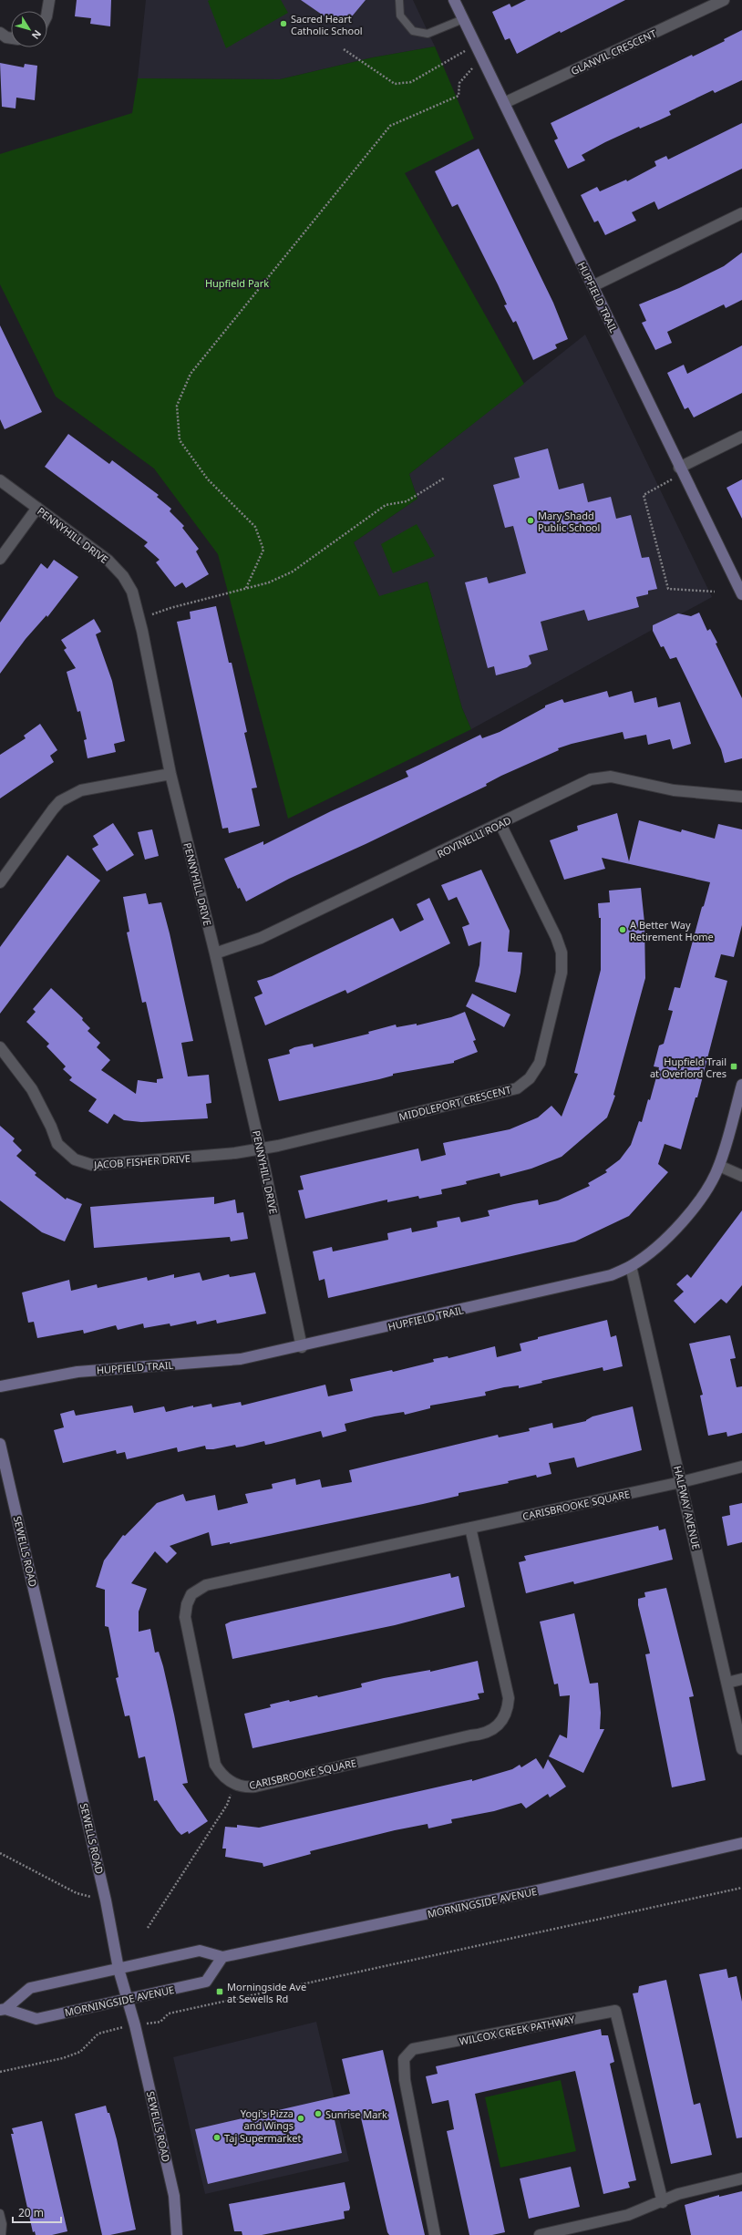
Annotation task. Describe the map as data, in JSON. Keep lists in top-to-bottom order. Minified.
{"streets":{"street":["GLANVIL CRESCENT","HUPFIELD TRAIL","PENNYHILL DRIVE","ROVINELLI ROAD","MIDDLEPORT CRESCENT","JACOB FISHER DRIVE","CARISBROOKE SQUARE","HALFWAY AVENUE","SEWELLS ROAD","MORNINGSIDE AVENUE","WILCOX CREEK PATHWAY"]},"crossings":[["GLANVIL CRESCENT","HUPFIELD TRAIL"],["HUPFIELD TRAIL","PENNYHILL DRIVE"],["HUPFIELD TRAIL","HALFWAY AVENUE"],["PENNYHILL DRIVE","ROVINELLI ROAD"],["PENNYHILL DRIVE","MIDDLEPORT CRESCENT"],["PENNYHILL DRIVE","JACOB FISHER DRIVE"],["ROVINELLI ROAD","MIDDLEPORT CRESCENT"],["MIDDLEPORT CRESCENT","JACOB FISHER DRIVE"],["CARISBROOKE SQUARE","HALFWAY AVENUE"],["SEWELLS ROAD","MORNINGSIDE AVENUE"]],"parks":["Hupfield Park"],"places":{"other":["Sacred Heart Catholic School","Mary Shadd Public School","A Better Way Retirement Home","Sunrise Mark","Yogi's Pizza and Wings","Taj Supermarket"],"transit":["Hupfield Trail at Overlord Cres","Morningside Ave at Sewells Rd"]},"scale_bar":"20 m","north":"bottom right"}
